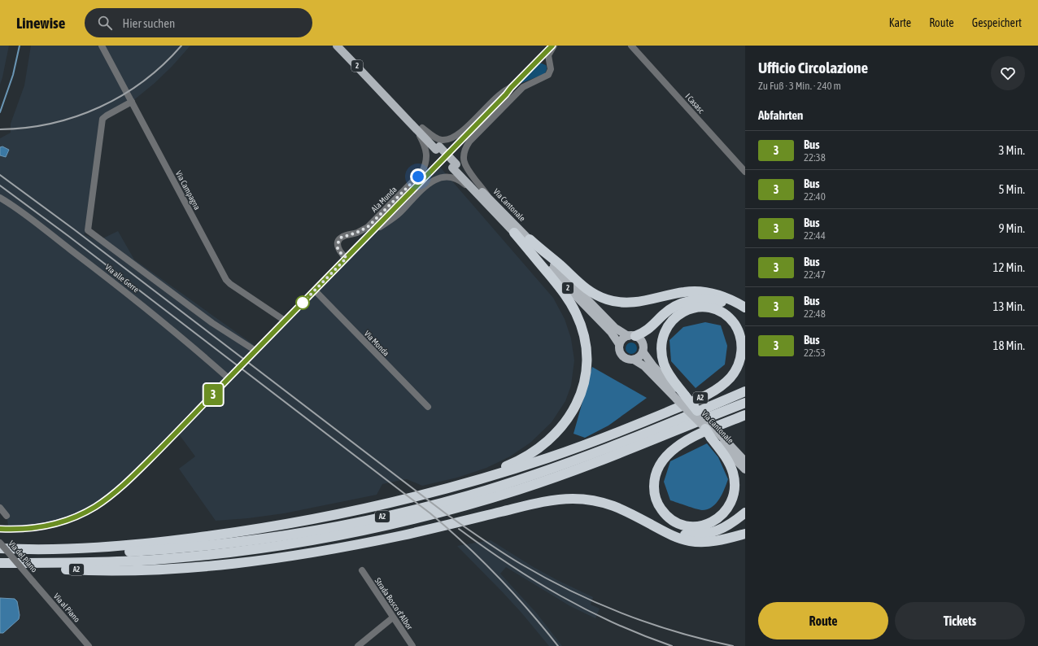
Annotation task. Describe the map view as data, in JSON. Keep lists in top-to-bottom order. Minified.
{"streets":{"highway":["A2"],"main road":["2","Via Cantonale"],"street":["I Casasc","Via Campagna","Ala Munda","Via alle Gerre","Via Monda","Via del Piano","Strada Bosco d'Albor","Via al Piano"]},"crossings":[["Via Campagna","Ala Munda"],["Ala Munda","Via Cantonale"],["Ala Munda","Via alle Gerre"],["Ala Munda","Via Monda"],["Via Cantonale","A2"],["Via del Piano","Via al Piano"]],"lines":["bus line 3"],"page":{"header":"Linewise","search":"Hier suchen","nav":["Karte","Route","Gespeichert"],"on_map":"3","heading":[["Ufficio Circolazione","Zu Fuß · 3 Min. · 240 m"],"Abfahrten"],"list":[{"mark":"3","name":"Bus","note":"22:38","value":"3 Min."},{"mark":"3","name":"Bus","note":"22:40","value":"5 Min."},{"mark":"3","name":"Bus","note":"22:44","value":"9 Min."},{"mark":"3","name":"Bus","note":"22:47","value":"12 Min."},{"mark":"3","name":"Bus","note":"22:48","value":"13 Min."},{"mark":"3","name":"Bus","note":"22:53","value":"18 Min."}],"buttons":["Route","Tickets"]}}
